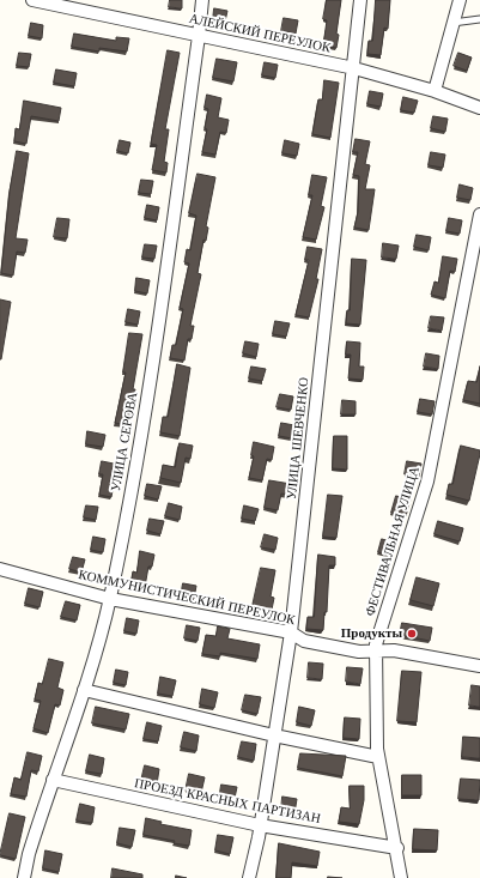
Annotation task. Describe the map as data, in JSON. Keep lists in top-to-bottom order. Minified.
{"streets":{"street":["АЛЕЙСКИЙ ПЕРЕУЛОК","УЛИЦА ШЕВЧЕНКО","УЛИЦА СЕРОВА","ФЕСТИВАЛЬНАЯ УЛИЦА","КОММУНИСТИЧЕСКИЙ ПЕРЕУЛОК","ПРОЕЗД КРАСНЫХ ПАРТИЗАН"]},"crossings":[["АЛЕЙСКИЙ ПЕРЕУЛОК","УЛИЦА ШЕВЧЕНКО"],["АЛЕЙСКИЙ ПЕРЕУЛОК","УЛИЦА СЕРОВА"],["УЛИЦА ШЕВЧЕНКО","КОММУНИСТИЧЕСКИЙ ПЕРЕУЛОК"],["УЛИЦА ШЕВЧЕНКО","ПРОЕЗД КРАСНЫХ ПАРТИЗАН"],["УЛИЦА СЕРОВА","КОММУНИСТИЧЕСКИЙ ПЕРЕУЛОК"],["УЛИЦА СЕРОВА","ПРОЕЗД КРАСНЫХ ПАРТИЗАН"],["ФЕСТИВАЛЬНАЯ УЛИЦА","КОММУНИСТИЧЕСКИЙ ПЕРЕУЛОК"],["ФЕСТИВАЛЬНАЯ УЛИЦА","ПРОЕЗД КРАСНЫХ ПАРТИЗАН"]],"places":["Продукты"]}
